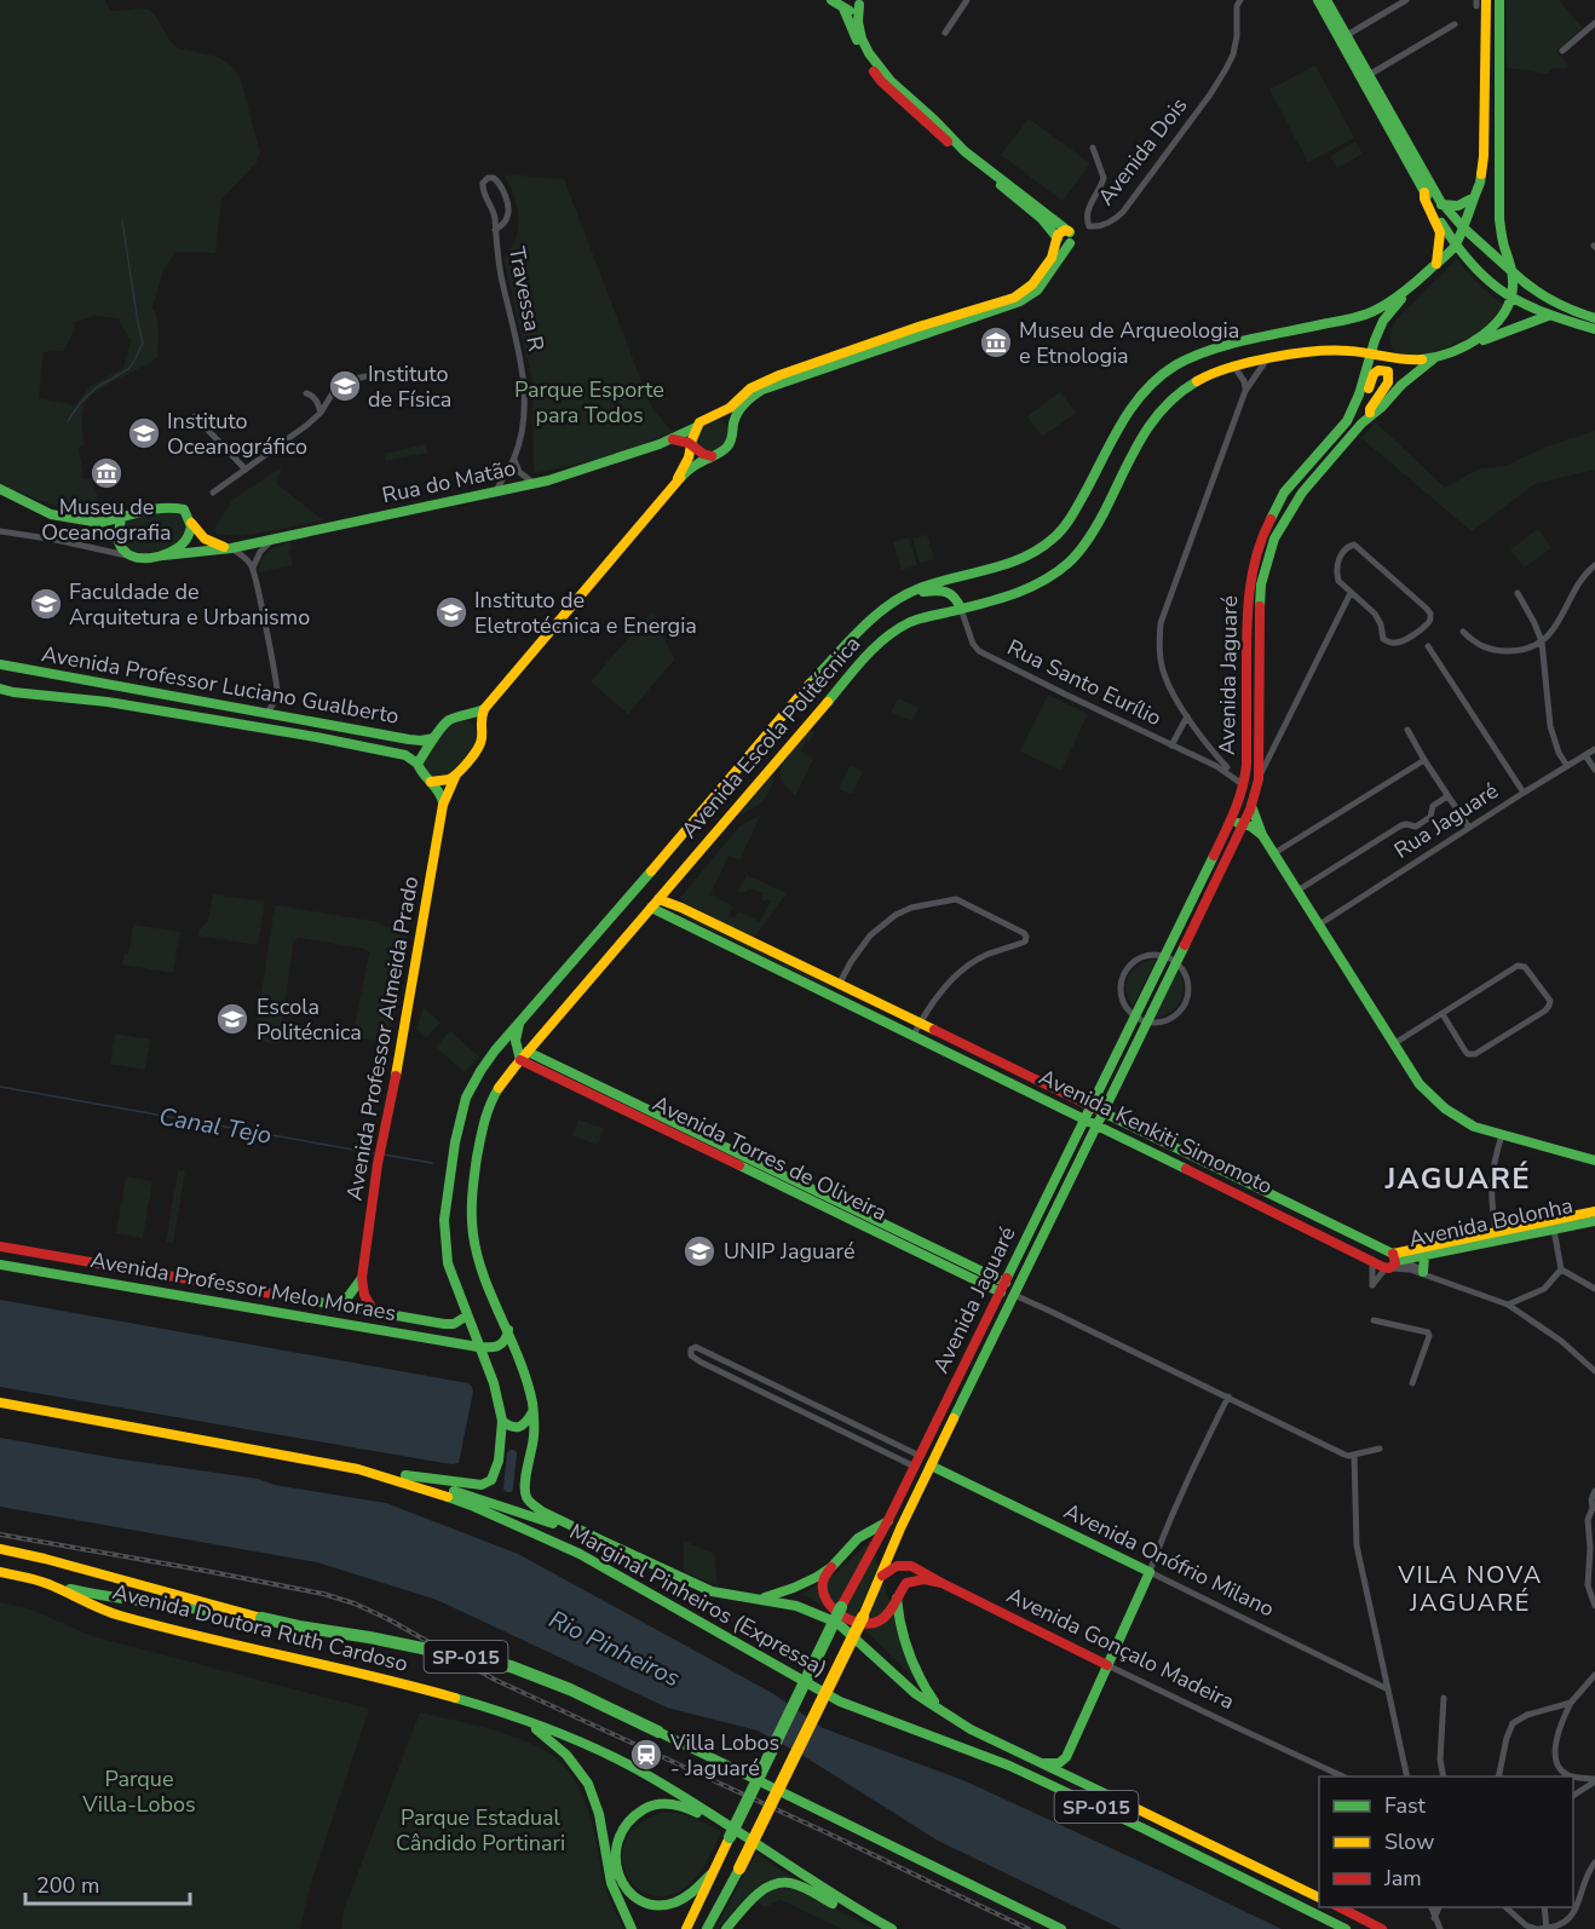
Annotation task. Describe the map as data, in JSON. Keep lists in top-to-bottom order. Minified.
{"streets":{"main road":["Rua do Matão","Avenida Jaguaré","Avenida Professor Luciano Gualberto","Avenida Escola Politécnica","Avenida Professor Almeida Prado","Avenida Kenkiti Simomoto","Avenida Torres de Oliveira","Avenida Bolonha","Avenida Professor Melo Moraes","Avenida Onófrio Milano","Marginal Pinheiros (Expressa)","Avenida Doutora Ruth Cardoso","Avenida Gonçalo Madeira","SP-015"],"street":["Avenida Dois","Travessa R","Rua Santo Eurílio","Rua Jaguaré"]},"crossings":[["Travessa R","Rua do Matão"],["Avenida Jaguaré","Rua Santo Eurílio"],["Avenida Jaguaré","Avenida Escola Politécnica"],["Avenida Jaguaré","Avenida Kenkiti Simomoto"],["Avenida Jaguaré","Avenida Torres de Oliveira"],["Avenida Jaguaré","Avenida Onófrio Milano"],["Avenida Jaguaré","Avenida Gonçalo Madeira"],["Rua Santo Eurílio","Avenida Escola Politécnica"],["Avenida Professor Luciano Gualberto","Avenida Professor Almeida Prado"],["Avenida Escola Politécnica","Avenida Kenkiti Simomoto"],["Avenida Escola Politécnica","Avenida Torres de Oliveira"],["Avenida Escola Politécnica","Avenida Professor Melo Moraes"],["Avenida Professor Almeida Prado","Avenida Professor Melo Moraes"],["Avenida Kenkiti Simomoto","Avenida Bolonha"]],"districts":["JAGUARÉ","VILA NOVA JAGUARÉ"],"water":["Canal Tejo","Rio Pinheiros"],"parks":["Parque Esporte para Todos","Parque Villa-Lobos","Parque Estadual Cândido Portinari"],"places":{"museum":["Museu de Arqueologia e Etnologia","Museu de Oceanografia"],"school or university":["Instituto de Física","Instituto Oceanográfico","Faculdade de Arquitetura e Urbanismo","Instituto de Eletrotécnica e Energia","Escola Politécnica","UNIP Jaguaré"],"station":["Villa Lobos - Jaguaré"]},"legend":["Fast","Slow","Jam"],"scale_bar":"200 m"}
